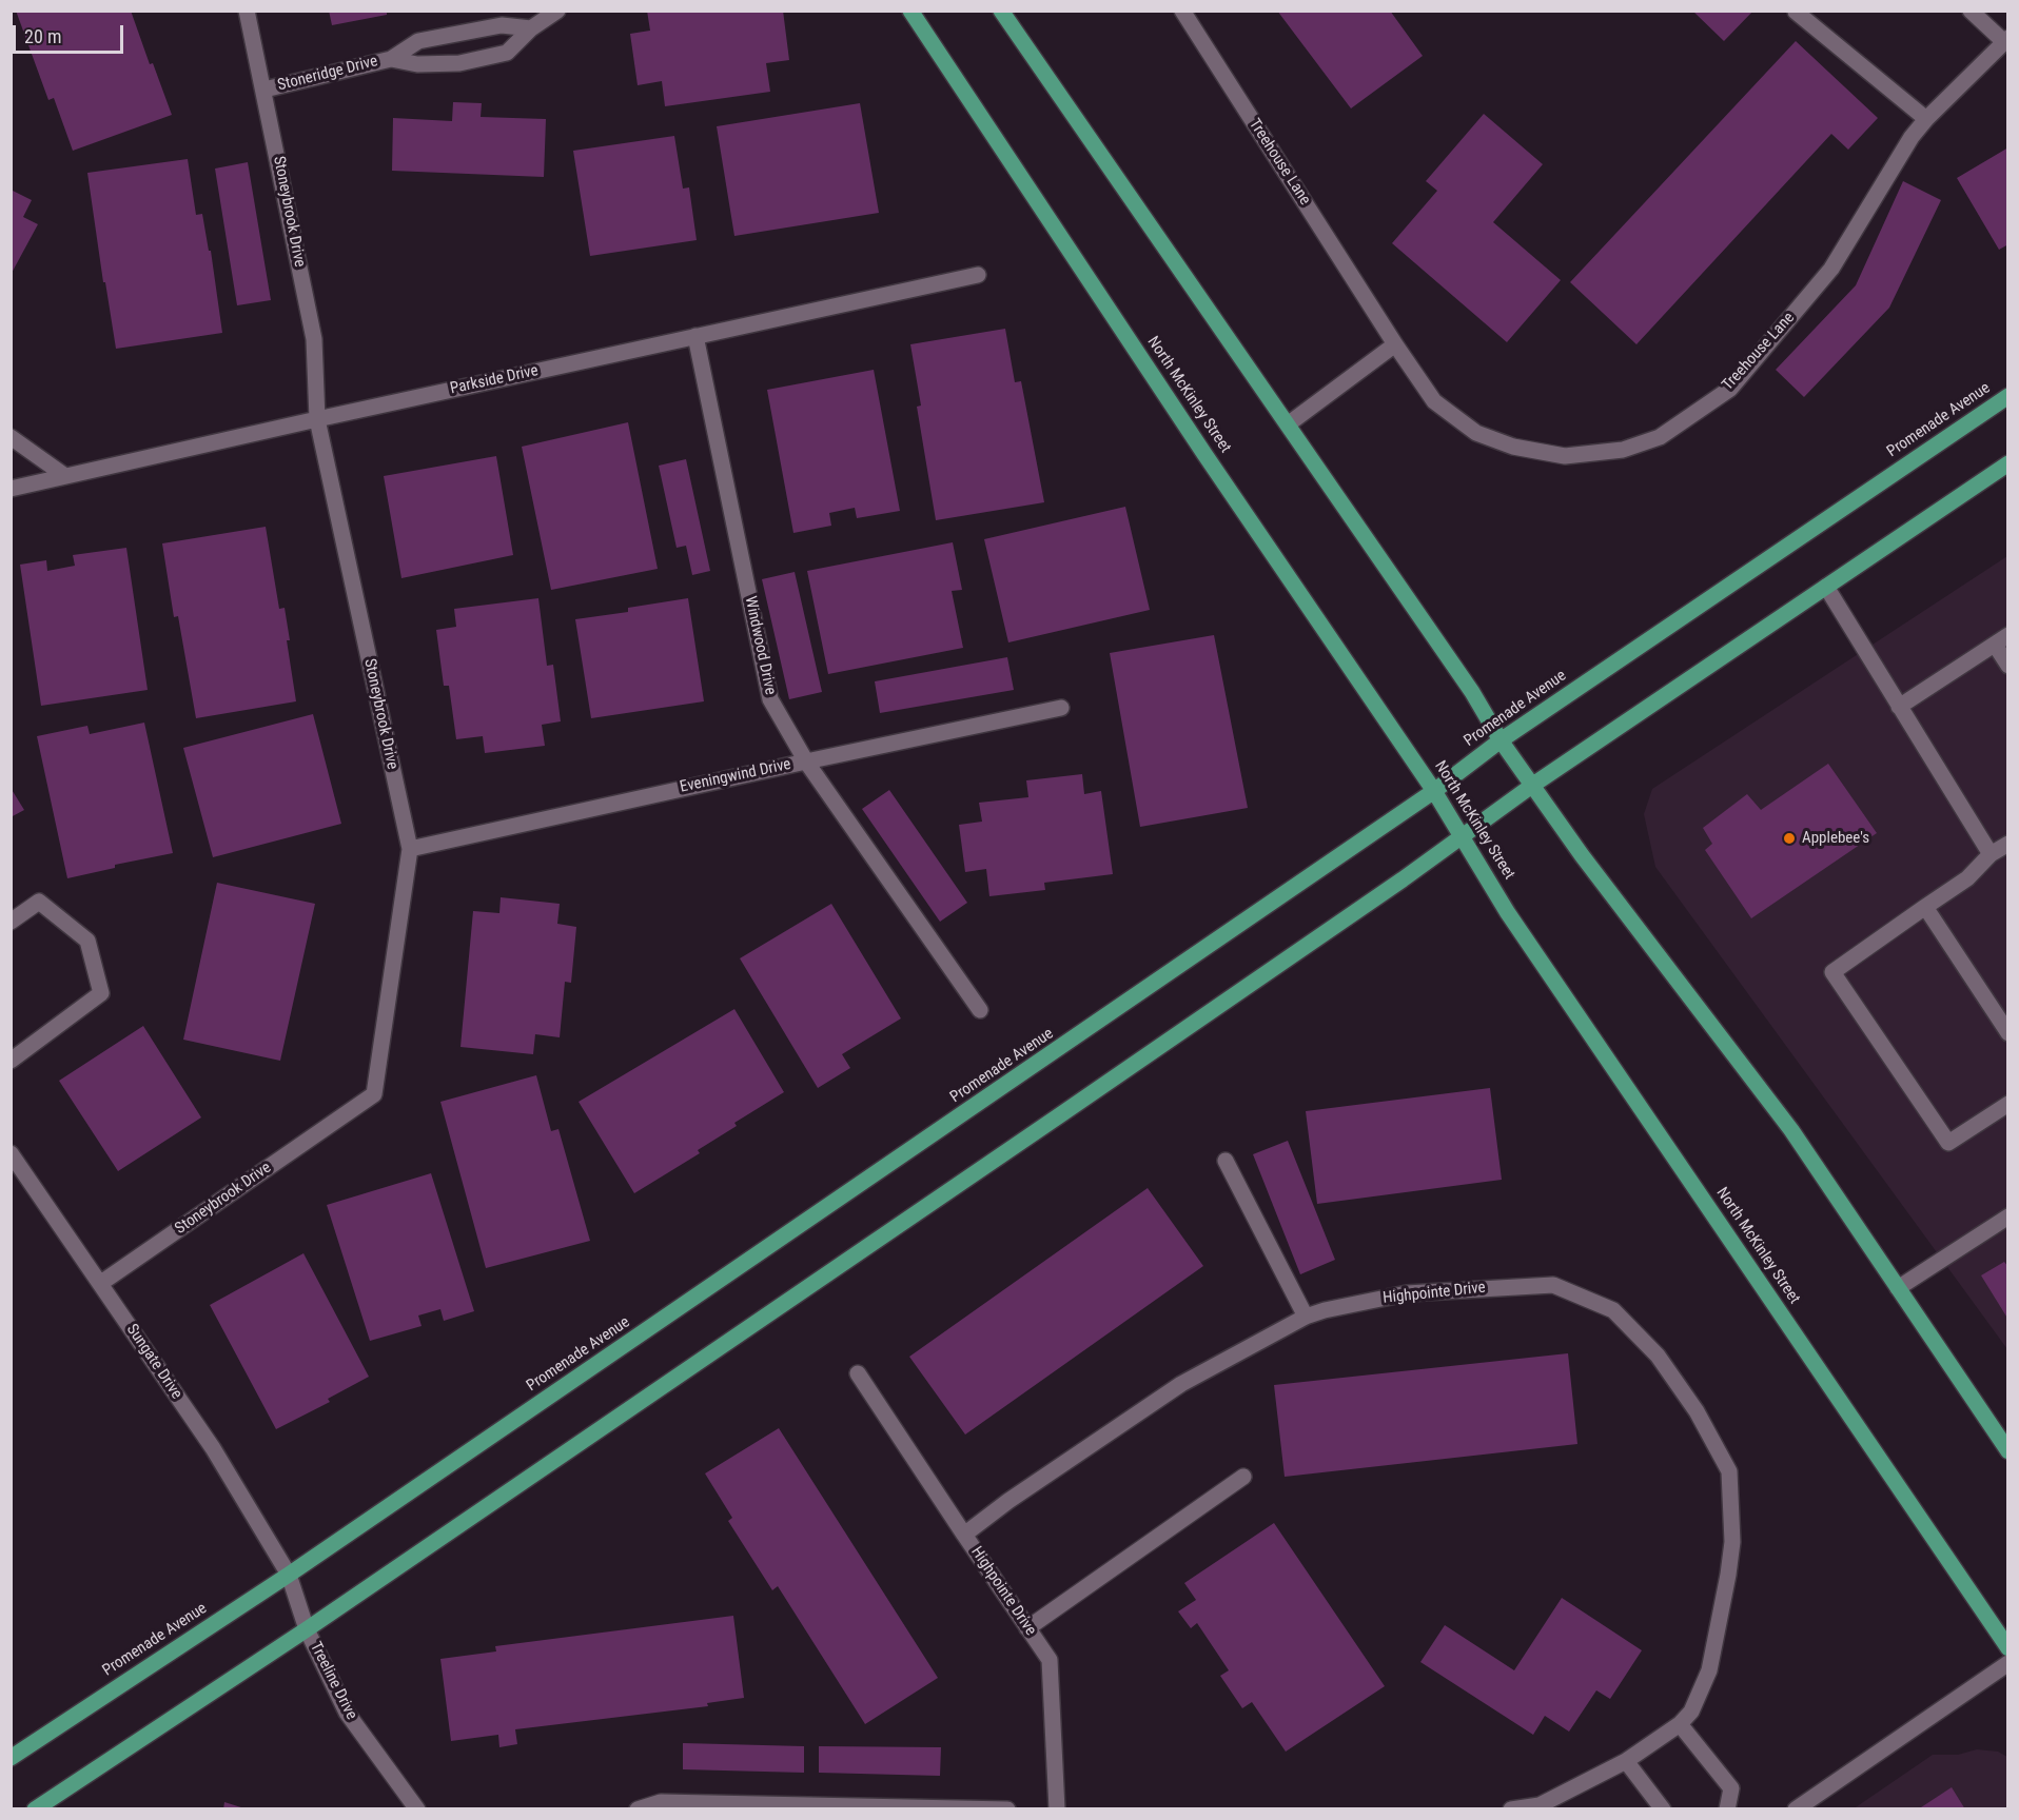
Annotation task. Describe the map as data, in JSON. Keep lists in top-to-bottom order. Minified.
{"streets":{"main road":["North McKinley Street","Promenade Avenue"],"street":["Stoneridge Drive","Treehouse Lane","Stoneybrook Drive","Parkside Drive","Windwood Drive","Eveningwind Drive","Highpointe Drive","Sungate Drive","Treeline Drive"]},"crossings":[["Stoneridge Drive","Stoneybrook Drive"],["Stoneybrook Drive","Parkside Drive"],["Stoneybrook Drive","Eveningwind Drive"],["Stoneybrook Drive","Sungate Drive"],["Parkside Drive","Windwood Drive"],["North McKinley Street","Promenade Avenue"],["Promenade Avenue","Sungate Drive"],["Promenade Avenue","Treeline Drive"],["Windwood Drive","Eveningwind Drive"],["Sungate Drive","Treeline Drive"]],"places":["Applebee's"],"scale_bar":"20 m"}
